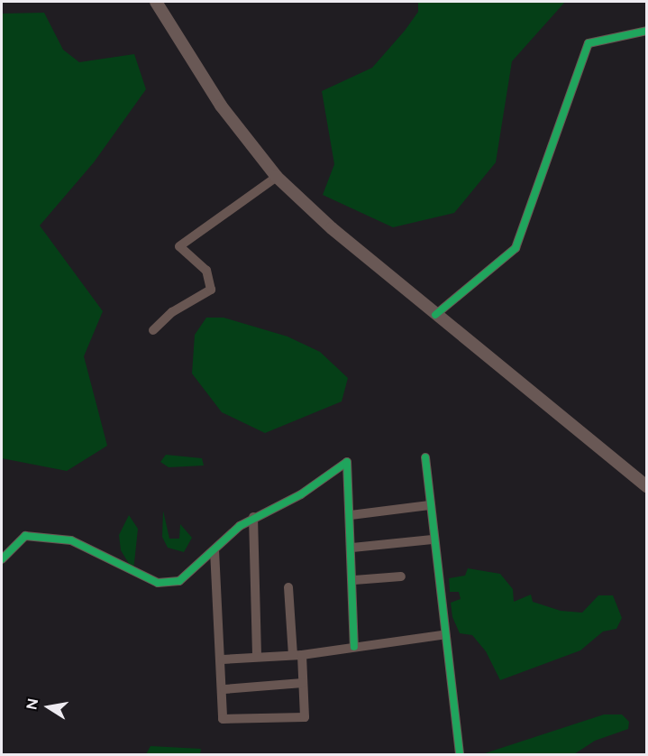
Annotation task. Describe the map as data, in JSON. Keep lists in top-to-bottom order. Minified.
{"north":"left"}
